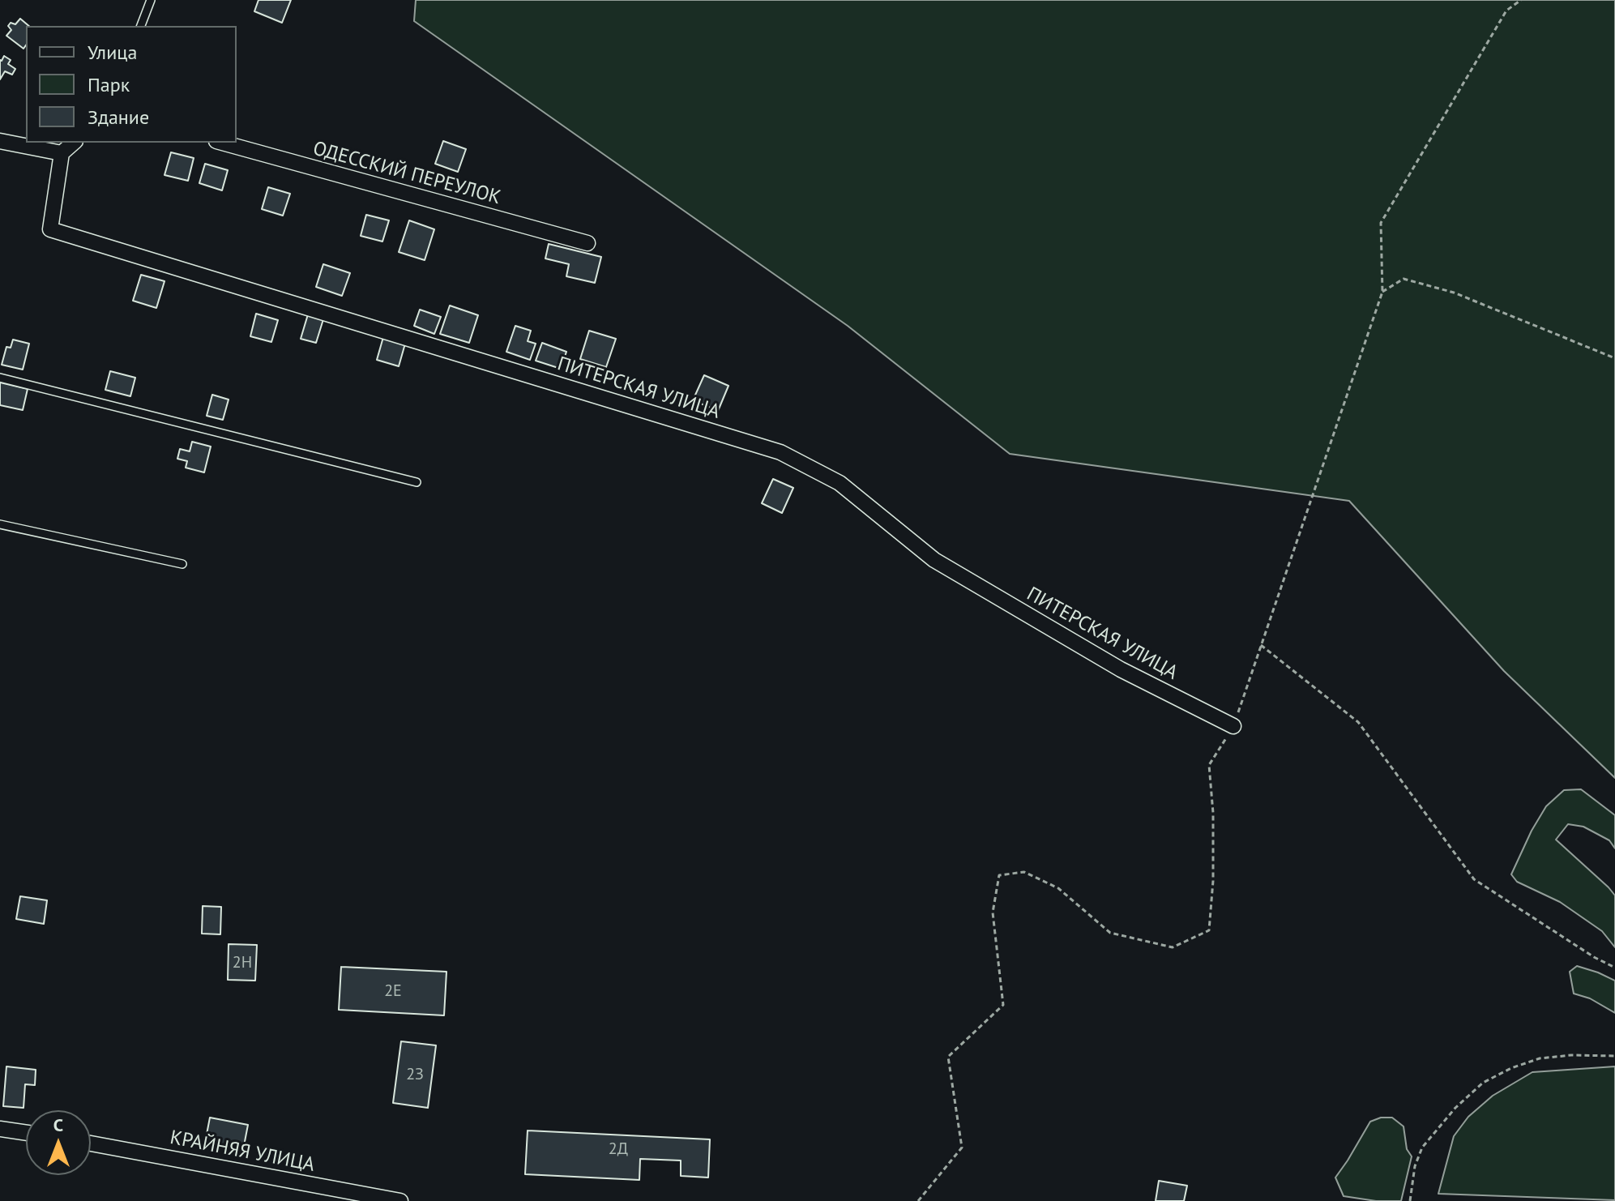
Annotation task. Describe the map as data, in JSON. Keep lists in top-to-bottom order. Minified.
{"streets":{"street":["ОДЕССКИЙ ПЕРЕУЛОК","ПИТЕРСКАЯ УЛИЦА","КРАЙНЯЯ УЛИЦА"]},"house_numbers":["2Н","2Е","2З","2Д"],"legend":["Улица","Парк","Здание"],"north":"top"}
